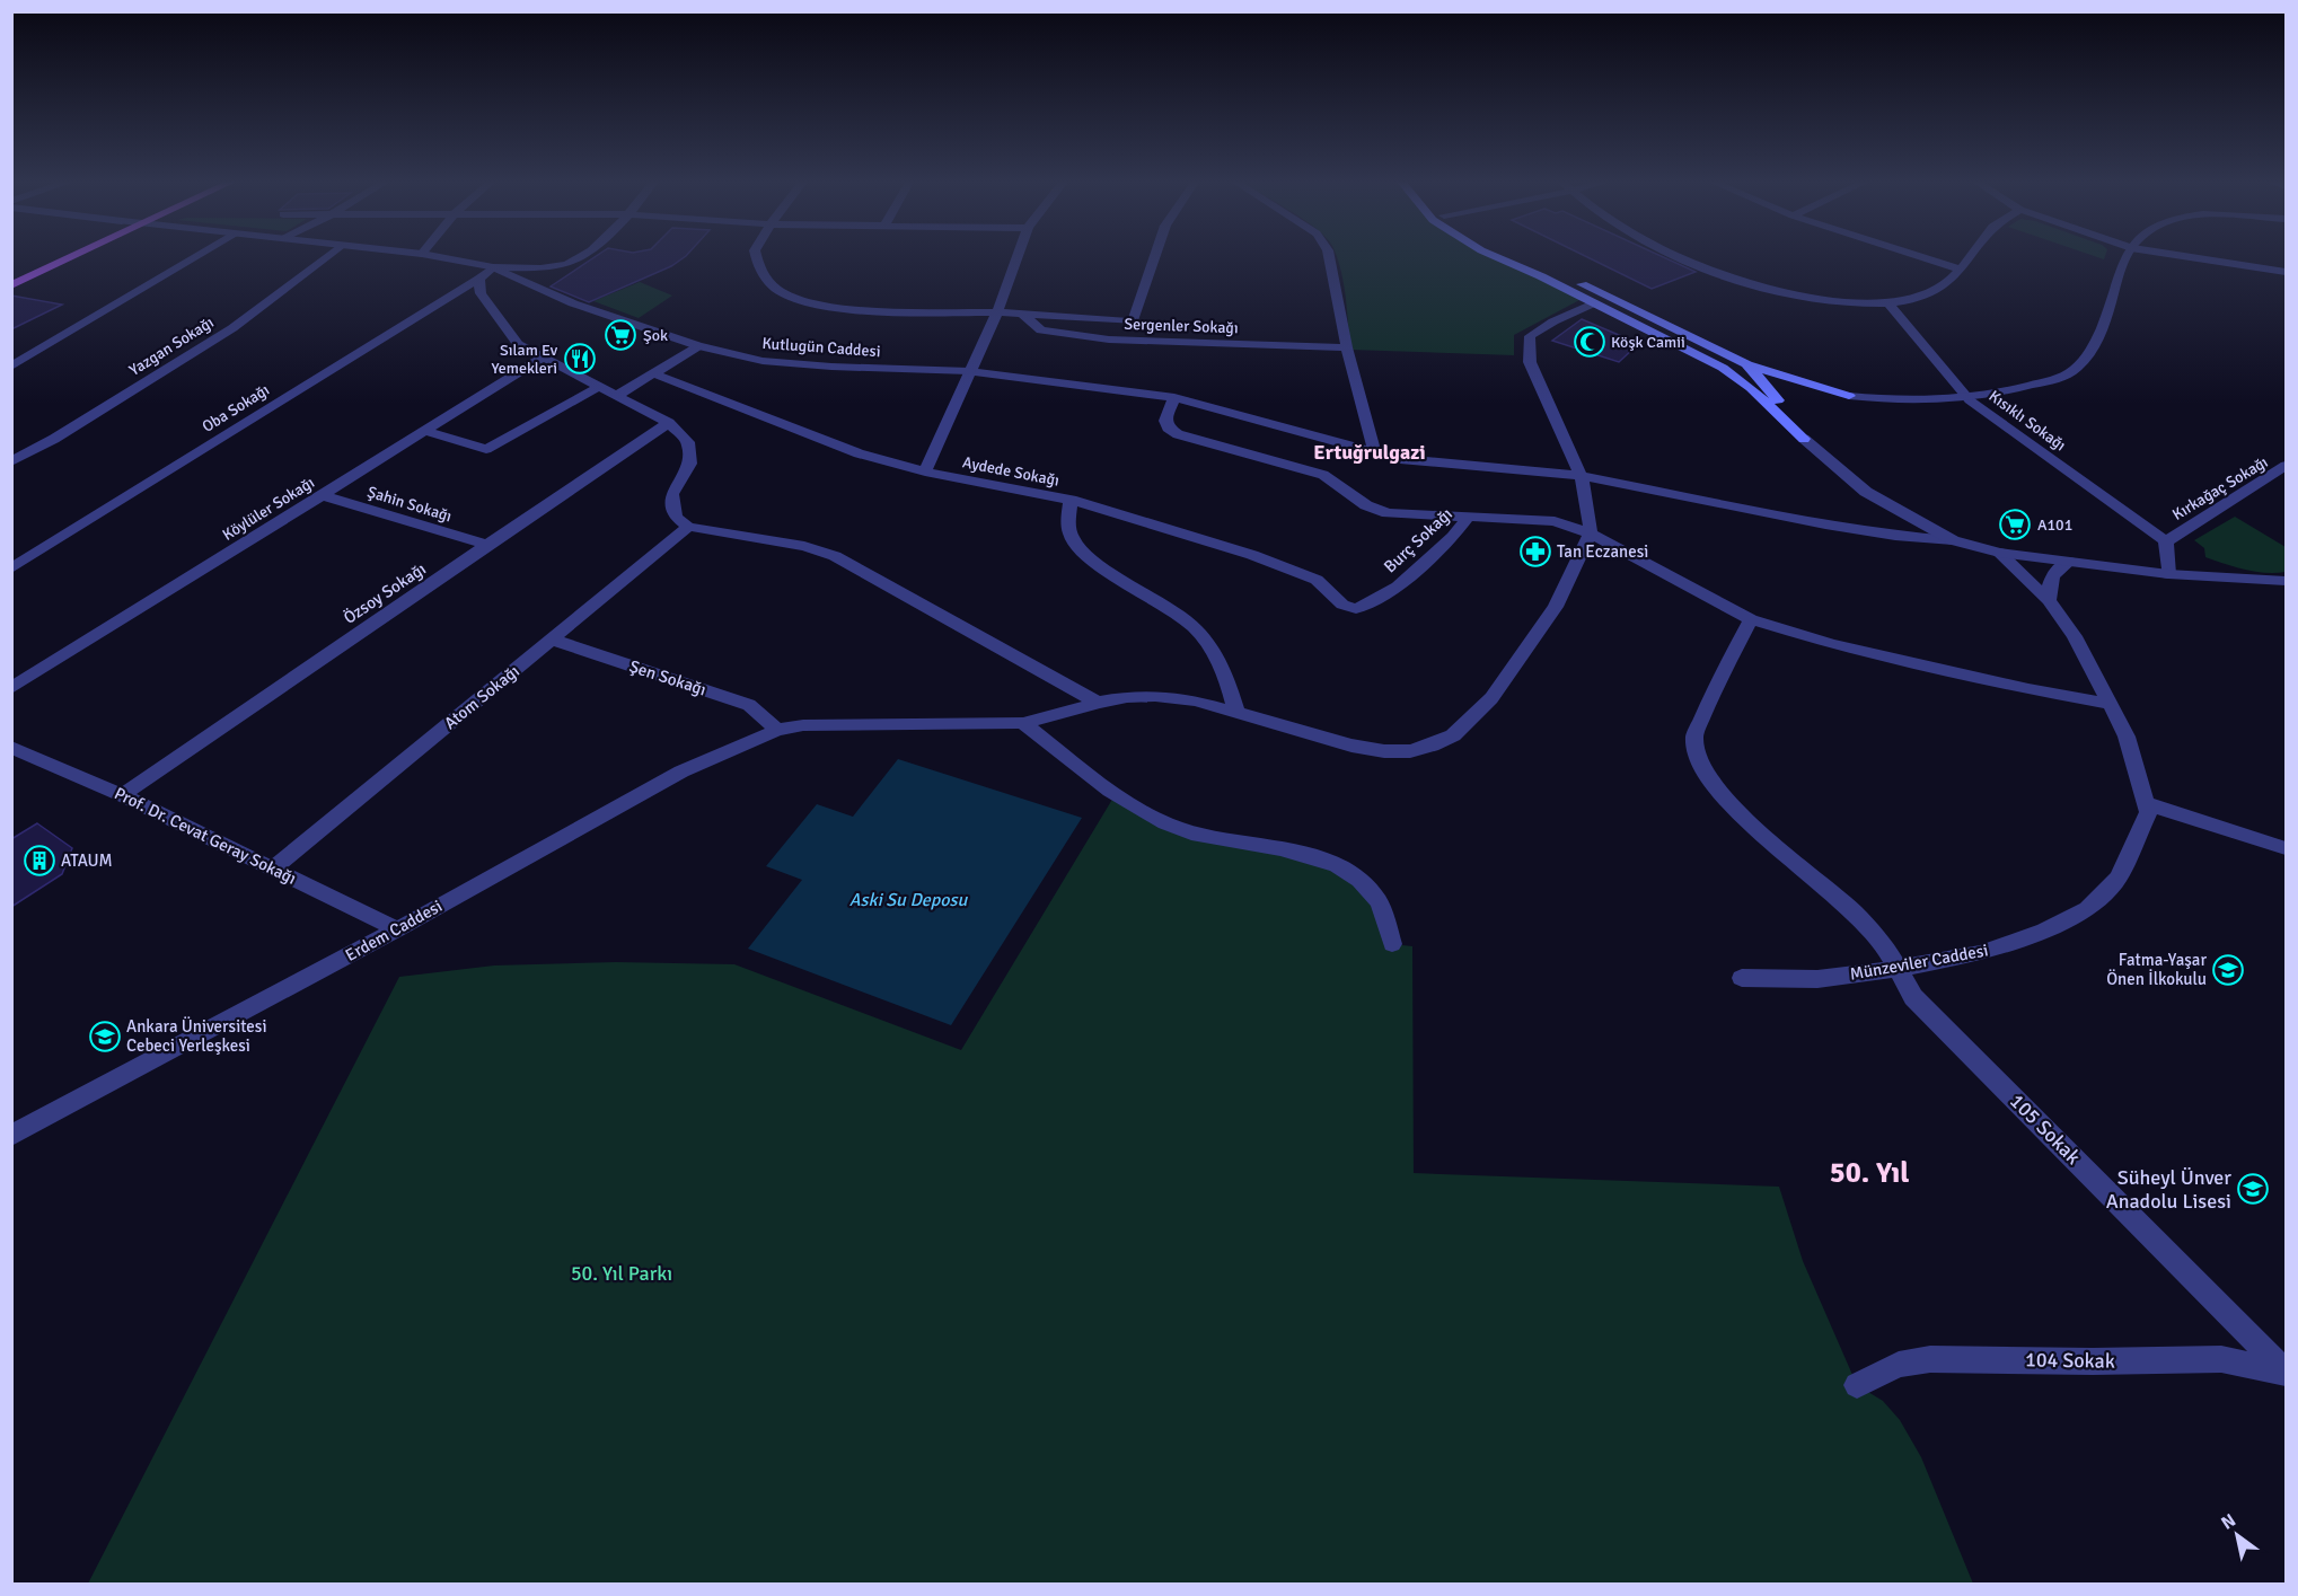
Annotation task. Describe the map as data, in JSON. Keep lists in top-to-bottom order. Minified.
{"streets":{"main road":["Münzeviler Caddesi"],"street":["Sergenler Sokağı","Yazgan Sokağı","Kutlugün Caddesi","Oba Sokağı","Kısıklı Sokağı","Aydede Sokağı","Kırkağaç Sokağı","Şahin Sokağı","Köylüler Sokağı","Burç Sokağı","Özsoy Sokağı","Şen Sokağı","Atom Sokağı","Prof. Dr. Cevat Geray Sokağı","Erdem Caddesi","105 Sokak","104 Sokak"]},"crossings":[["Kutlugün Caddesi","Oba Sokağı"],["Kutlugün Caddesi","Münzeviler Caddesi"],["Kısıklı Sokağı","Kırkağaç Sokağı"],["Aydede Sokağı","Burç Sokağı"],["Şahin Sokağı","Köylüler Sokağı"],["Şahin Sokağı","Özsoy Sokağı"],["Özsoy Sokağı","Prof. Dr. Cevat Geray Sokağı"],["Şen Sokağı","Atom Sokağı"],["Şen Sokağı","Erdem Caddesi"],["Atom Sokağı","Prof. Dr. Cevat Geray Sokağı"],["Prof. Dr. Cevat Geray Sokağı","Erdem Caddesi"],["Münzeviler Caddesi","105 Sokak"],["105 Sokak","104 Sokak"]],"districts":["Ertuğrulgazi","50. Yıl"],"water":["Aski Su Deposu"],"parks":["50. Yıl Parkı"],"places":{"supermarket":["Şok","A101"],"mosque":["Köşk Camii"],"restaurant":["Sılam Ev Yemekleri"],"pharmacy":["Tan Eczanesi"],"building":["ATAUM"],"school or university":["Fatma-Yaşar Önen İlkokulu","Ankara Üniversitesi Cebeci Yerleşkesi","Süheyl Ünver Anadolu Lisesi"]},"north":"top left"}
